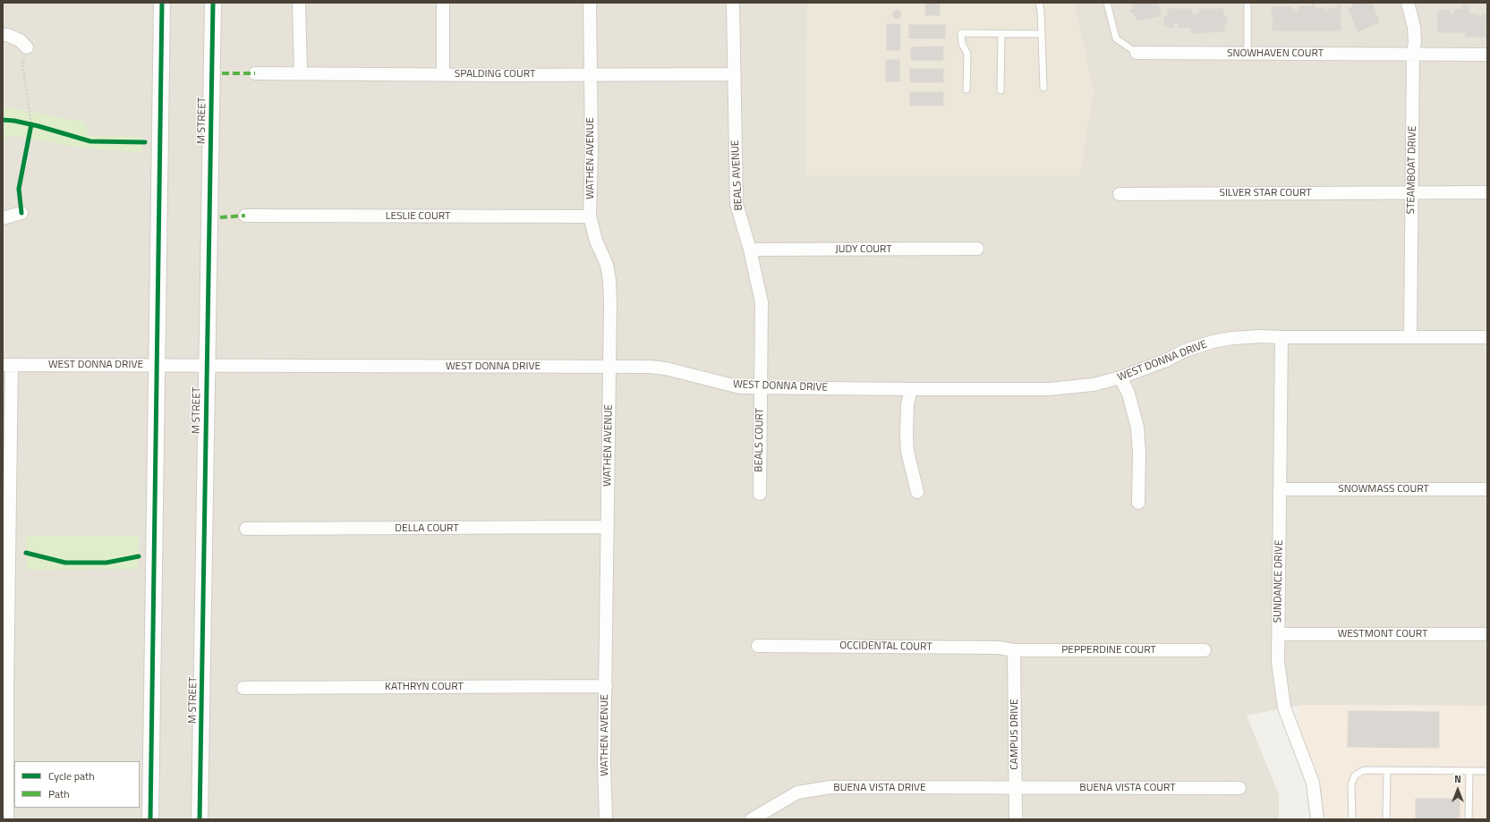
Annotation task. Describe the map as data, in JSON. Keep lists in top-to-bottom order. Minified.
{"streets":{"street":["SNOWHAVEN COURT","SPALDING COURT","M STREET","WATHEN AVENUE","STEAMBOAT DRIVE","BEALS AVENUE","SILVER STAR COURT","LESLIE COURT","JUDY COURT","WEST DONNA DRIVE","BEALS COURT","SNOWMASS COURT","DELLA COURT","SUNDANCE DRIVE","WESTMONT COURT","OCCIDENTAL COURT","PEPPERDINE COURT","KATHRYN COURT","CAMPUS DRIVE","BUENA VISTA DRIVE","BUENA VISTA COURT"]},"crossings":[["SNOWHAVEN COURT","STEAMBOAT DRIVE"],["SPALDING COURT","WATHEN AVENUE"],["SPALDING COURT","BEALS AVENUE"],["M STREET","WEST DONNA DRIVE"],["WATHEN AVENUE","LESLIE COURT"],["WATHEN AVENUE","WEST DONNA DRIVE"],["WATHEN AVENUE","DELLA COURT"],["WATHEN AVENUE","KATHRYN COURT"],["STEAMBOAT DRIVE","SILVER STAR COURT"],["STEAMBOAT DRIVE","WEST DONNA DRIVE"],["BEALS AVENUE","JUDY COURT"],["BEALS AVENUE","WEST DONNA DRIVE"],["BEALS AVENUE","BEALS COURT"],["WEST DONNA DRIVE","BEALS COURT"],["WEST DONNA DRIVE","SUNDANCE DRIVE"],["SNOWMASS COURT","SUNDANCE DRIVE"],["SUNDANCE DRIVE","WESTMONT COURT"],["OCCIDENTAL COURT","PEPPERDINE COURT"],["OCCIDENTAL COURT","CAMPUS DRIVE"],["PEPPERDINE COURT","CAMPUS DRIVE"],["CAMPUS DRIVE","BUENA VISTA DRIVE"],["CAMPUS DRIVE","BUENA VISTA COURT"],["BUENA VISTA DRIVE","BUENA VISTA COURT"]],"legend":["Cycle path","Path"],"north":"top"}
